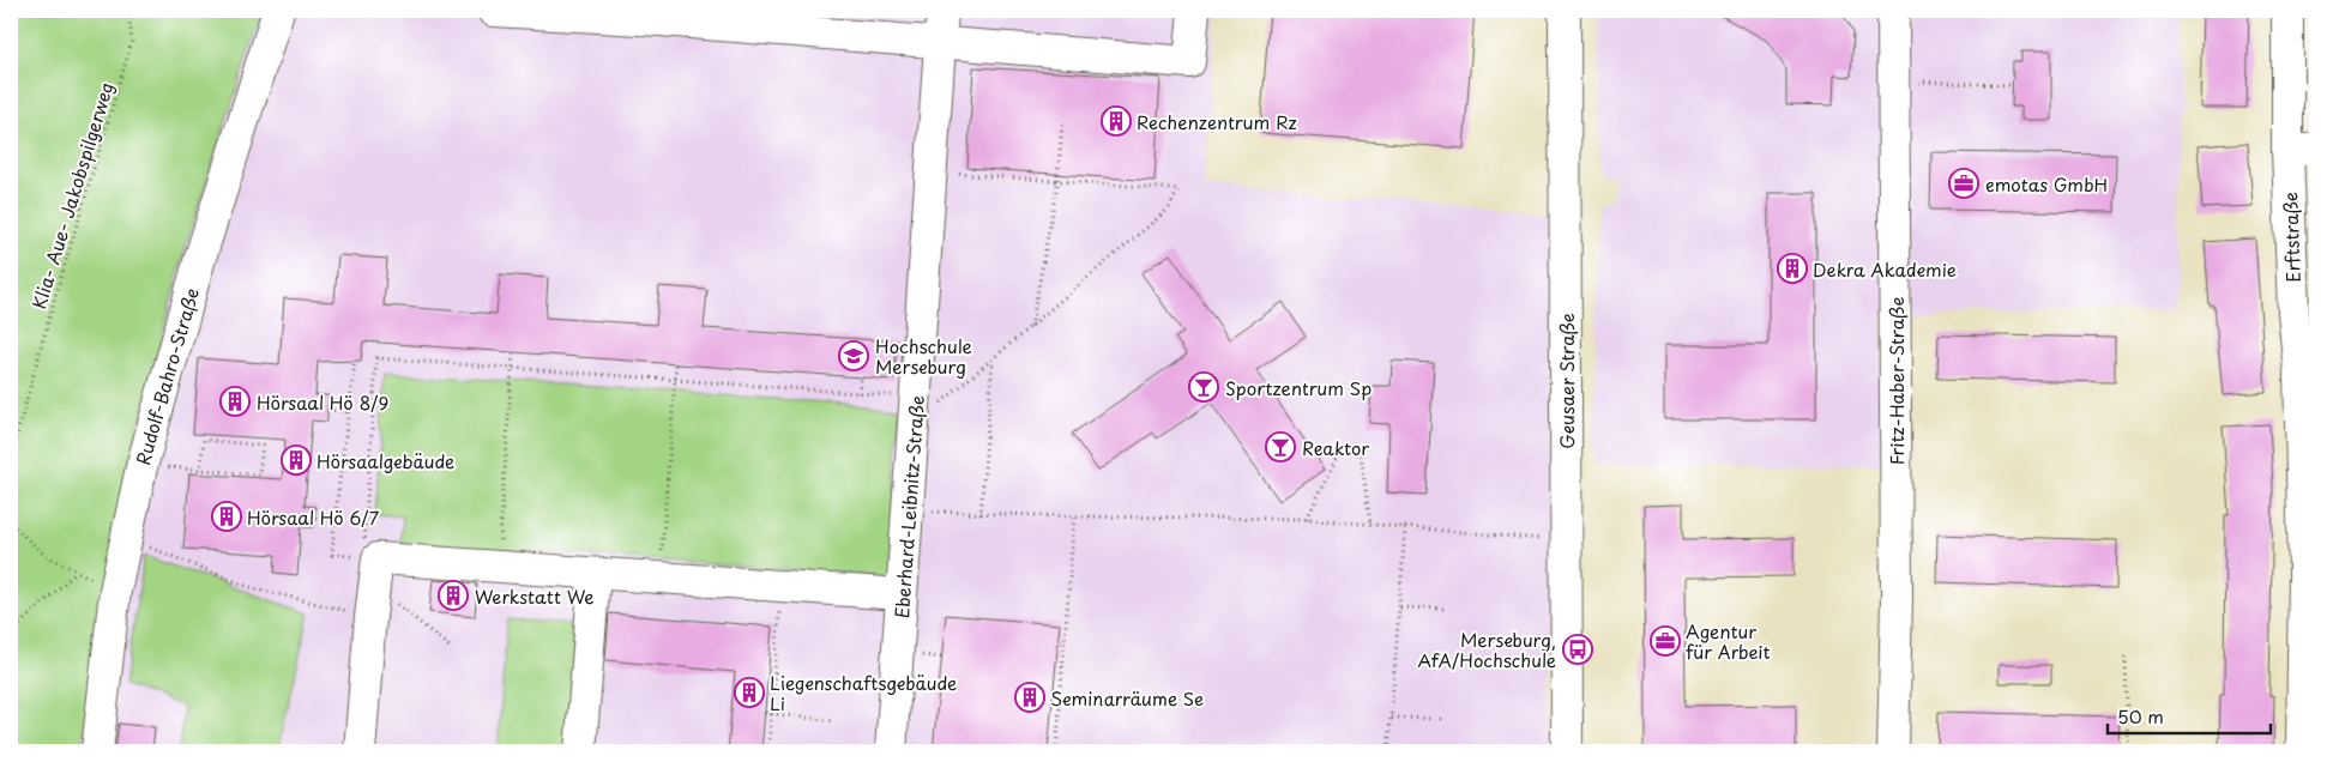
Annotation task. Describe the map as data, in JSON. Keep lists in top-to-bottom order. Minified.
{"streets":{"street":["Erftstraße","Rudolf-Bahro-Straße","Geusaer Straße","Fritz-Haber-Straße","Eberhard-Leibnitz-Straße"],"path":["Klia- Aue- Jakobspilgerweg"]},"places":{"building":["Rechenzentrum Rz","Dekra Akademie","Hörsaal Hö 8/9","Hörsaalgebäude","Hörsaal Hö 6/7","Werkstatt We","Liegenschaftsgebäude Li","Seminarräume Se"],"office":["emotas GmbH","Agentur für Arbeit"],"school or university":["Hochschule Merseburg"],"bar":["Sportzentrum Sp","Reaktor"],"bus stop":["Merseburg, AfA/Hochschule"]},"scale_bar":"50 m"}
